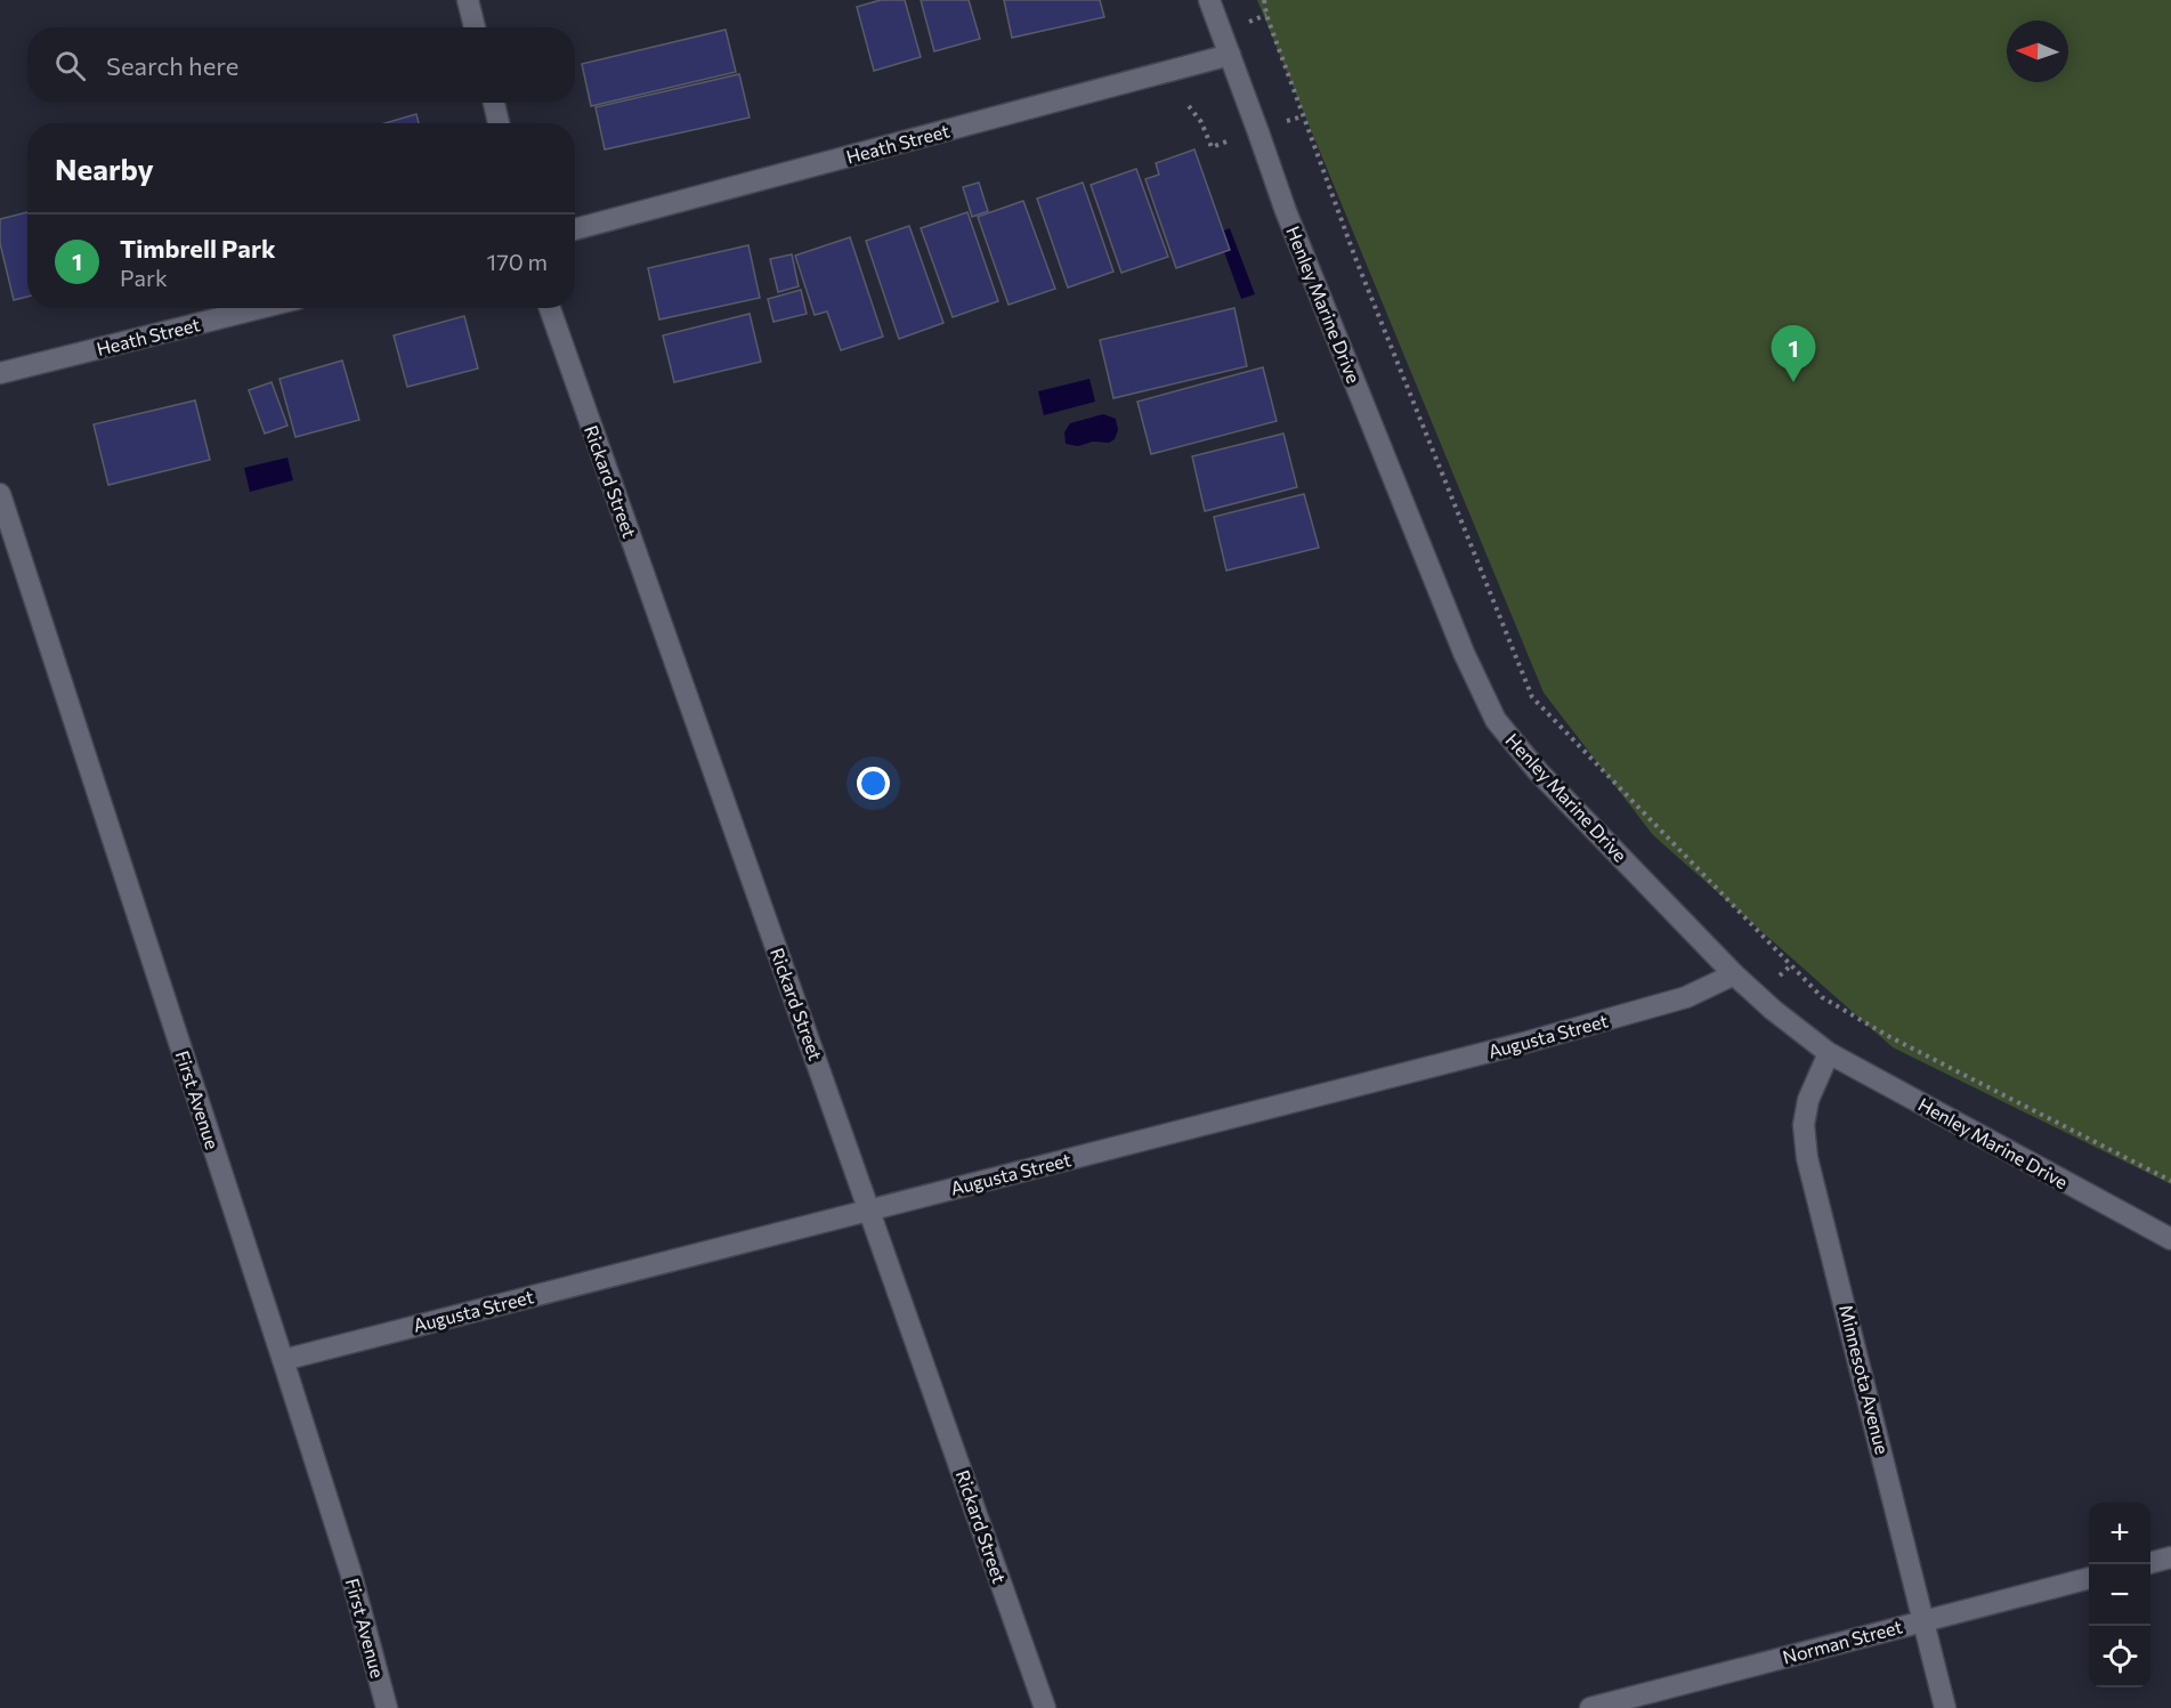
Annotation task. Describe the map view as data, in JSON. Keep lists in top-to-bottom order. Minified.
{"streets":{"street":["Heath Street","Henley Marine Drive","Rickard Street","Augusta Street","First Avenue","Minnesota Avenue","Norman Street"]},"crossings":[["Heath Street","Henley Marine Drive"],["Henley Marine Drive","Augusta Street"],["Henley Marine Drive","Minnesota Avenue"],["Rickard Street","Augusta Street"],["Augusta Street","First Avenue"],["Minnesota Avenue","Norman Street"]],"north":"left","page":{"search":"Search here","heading":"Nearby","list":[{"mark":"1","name":"Timbrell Park","note":"Park","value":"170 m"}],"pins":"1","map_buttons":["+","−"]}}
